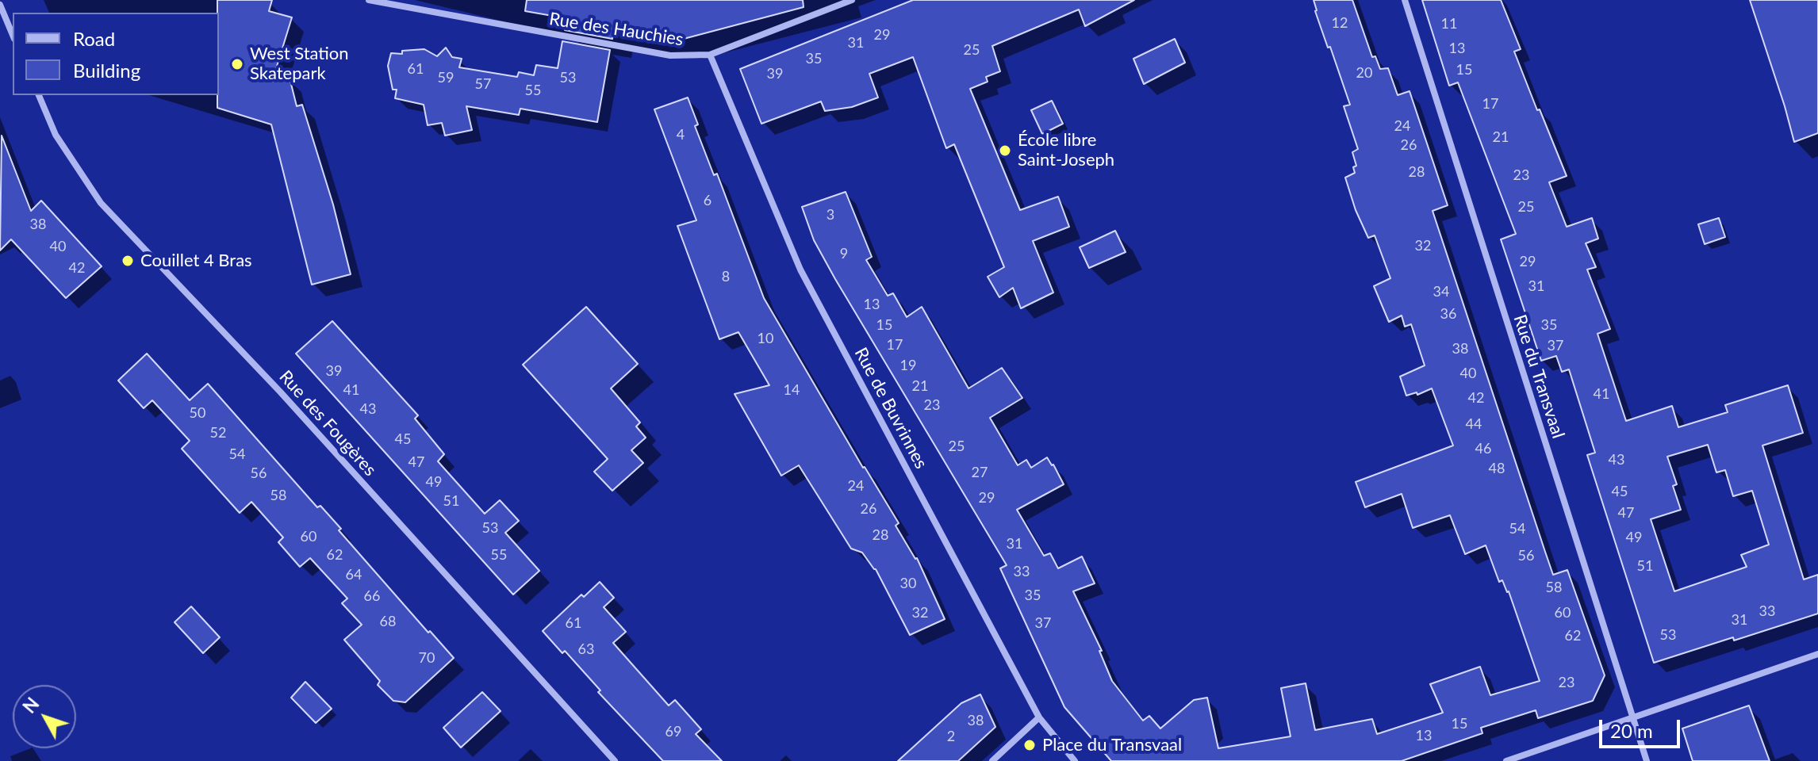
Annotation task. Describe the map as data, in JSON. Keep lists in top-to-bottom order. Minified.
{"streets":{"street":["Rue des Hauchies","Rue du Transvaal","Rue de Buvrinnes","Rue des Fougères"]},"crossings":[["Rue des Hauchies","Rue de Buvrinnes"]],"places":["West Station Skatepark","École libre Saint-Joseph","Couillet 4 Bras","Place du Transvaal"],"house_numbers":["12","11","29","31","13","25","35","61","15","20","39","59","53","57","55","17","24","4","21","26","28","23","6","25","3","38","32","40","9","29","42","8","31","34","13","36","15","35","10","17","37","38","19","39","40","21","41","14","41","42","23","43","50","44","52","45","25","46","54","43","47","48","27","56","49","24","45","58","29","51","26","47","53","54","28","60","49","31","62","55","56","51","33","64","30","58","35","66","33","32","60","31","68","61","37","53","62","63","70","23","38","15","69","13","2"],"legend":["Road","Building"],"scale_bar":"20 m","north":"top left"}
